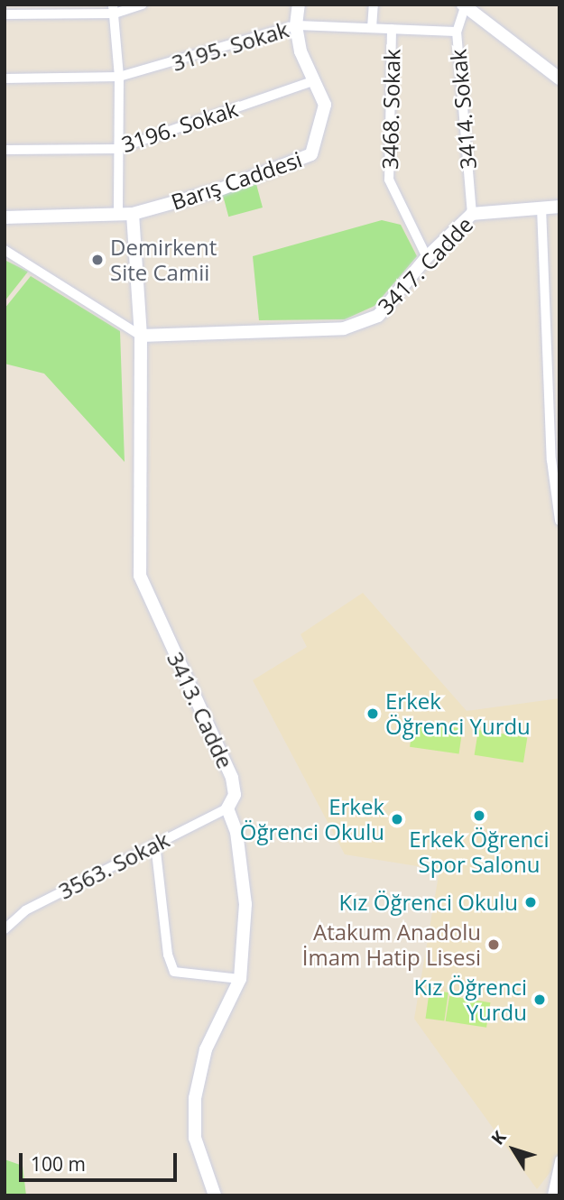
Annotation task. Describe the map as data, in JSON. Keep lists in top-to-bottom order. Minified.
{"streets":{"street":["3195. Sokak","3468. Sokak","3414. Sokak","3196. Sokak","Barış Caddesi","3417. Cadde","3413. Cadde","3563. Sokak"]},"crossings":[["3195. Sokak","3468. Sokak"],["3195. Sokak","3414. Sokak"],["3195. Sokak","Barış Caddesi"],["3468. Sokak","3417. Cadde"],["3414. Sokak","3417. Cadde"],["3196. Sokak","Barış Caddesi"],["Barış Caddesi","3413. Cadde"],["3417. Cadde","3413. Cadde"],["3413. Cadde","3563. Sokak"]],"places":["Demirkent Site Camii","Erkek Öğrenci Yurdu","Erkek Öğrenci Spor Salonu","Erkek Öğrenci Okulu","Kız Öğrenci Okulu","Atakum Anadolu İmam Hatip Lisesi","Kız Öğrenci Yurdu"],"scale_bar":"100 m","north":"top left"}
